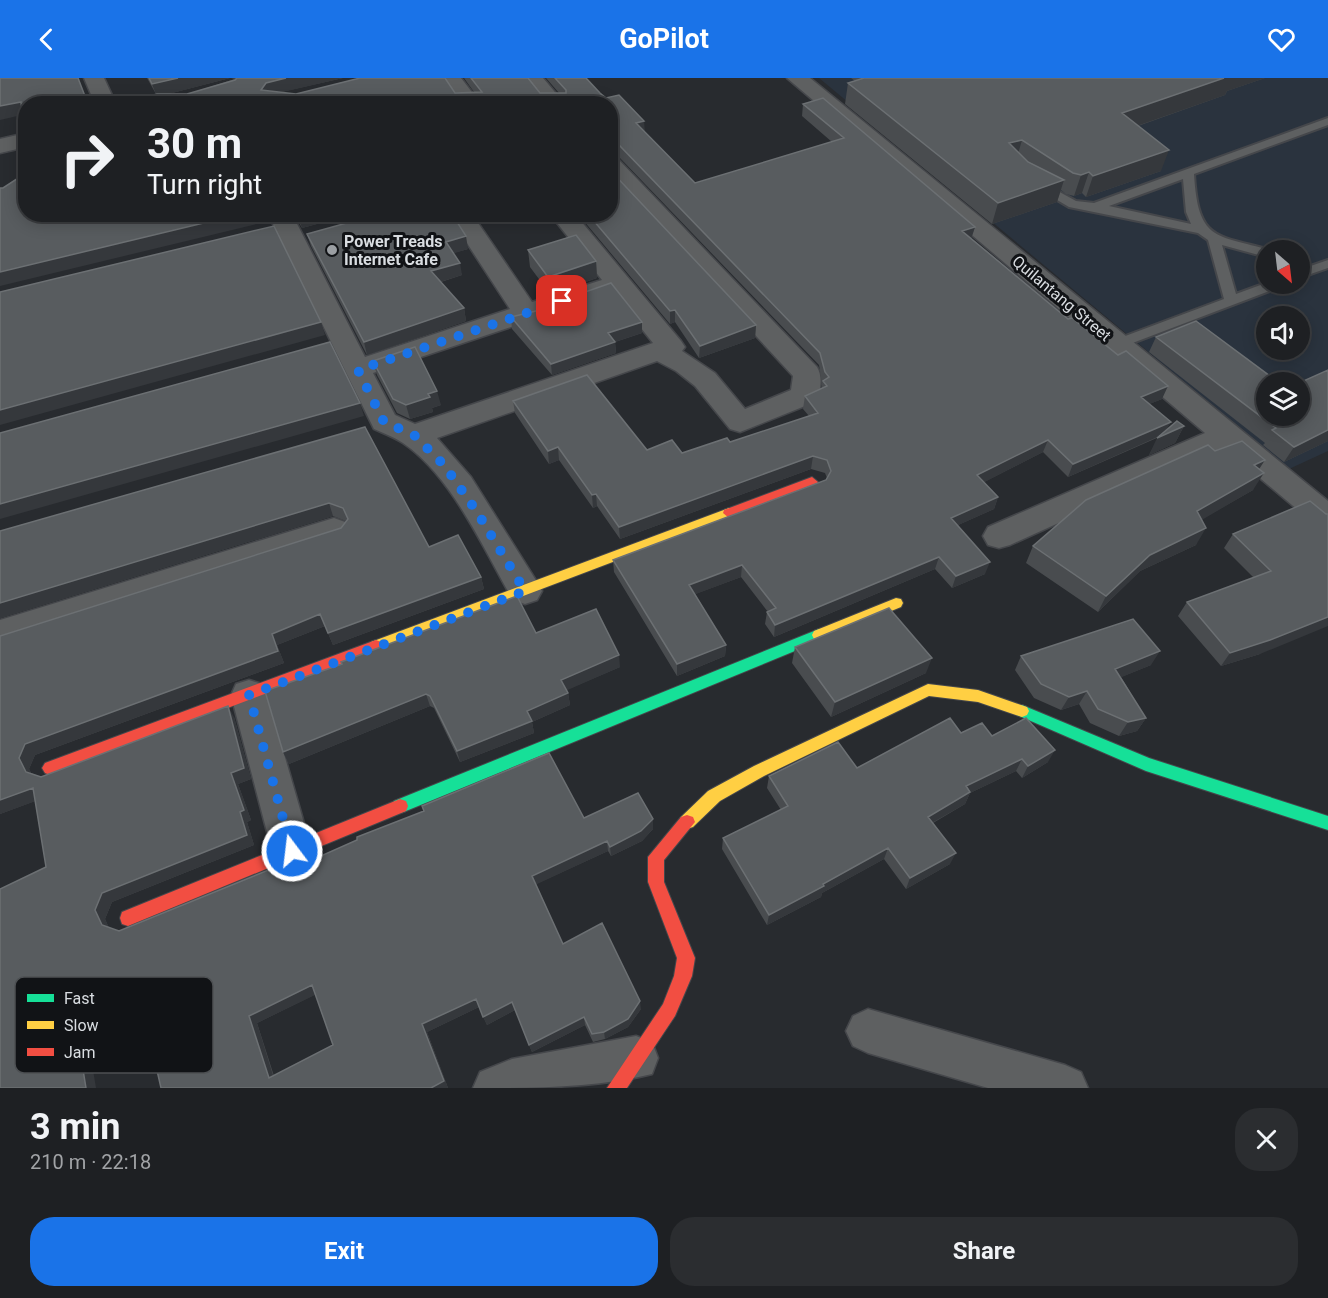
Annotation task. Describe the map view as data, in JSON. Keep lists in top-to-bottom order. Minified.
{"streets":{"street":["Quilantang Street"]},"places":["Power Treads Internet Cafe"],"legend":["Fast","Slow","Jam"],"north":"bottom right","page":{"header":"GoPilot","turn":["30 m","Turn right"],"heading":["3 min","210 m · 22:18"],"buttons":["Exit","Share"]}}
